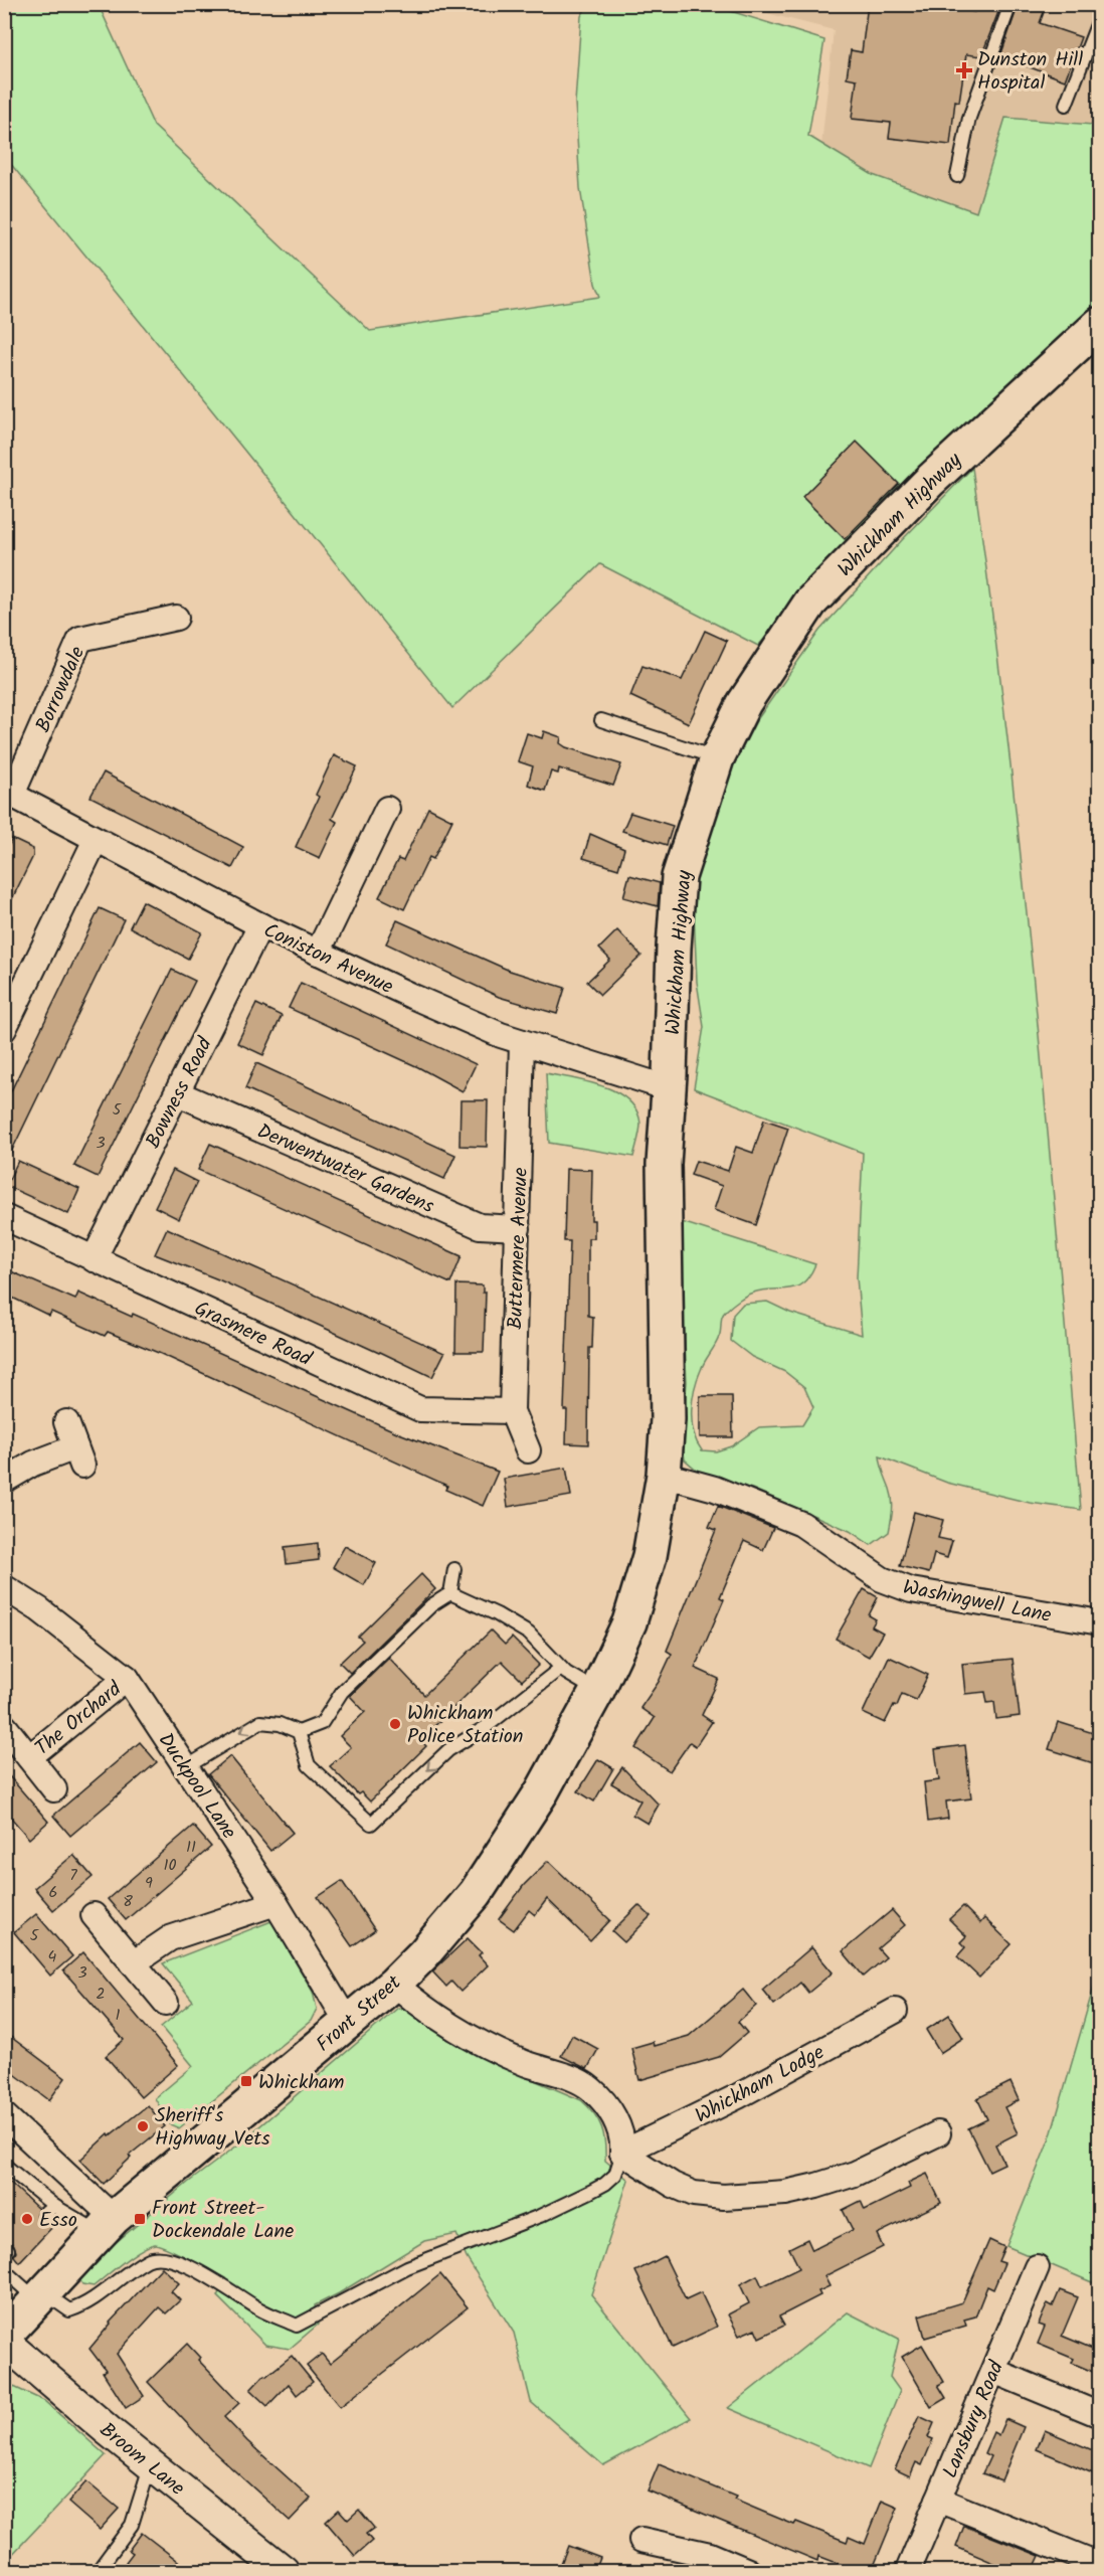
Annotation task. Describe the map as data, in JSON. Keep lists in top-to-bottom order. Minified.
{"streets":{"main road":["Whickham Highway","Front Street"],"street":["Borrowdale","Coniston Avenue","Bowness Road","Derwentwater Gardens","Buttermere Avenue","Grasmere Road","Washingwell Lane","The Orchard","Duckpool Lane","Whickham Lodge","Lansbury Road","Broom Lane"]},"crossings":[["Whickham Highway","Coniston Avenue"],["Whickham Highway","Washingwell Lane"],["Whickham Highway","Front Street"],["Borrowdale","Coniston Avenue"],["Coniston Avenue","Bowness Road"],["Coniston Avenue","Buttermere Avenue"],["Bowness Road","Derwentwater Gardens"],["Bowness Road","Grasmere Road"],["Derwentwater Gardens","Buttermere Avenue"],["Buttermere Avenue","Grasmere Road"],["The Orchard","Duckpool Lane"],["Duckpool Lane","Front Street"]],"places":{"health":["Dunston Hill Hospital"],"other":["Whickham Police Station","Sheriff's Highway Vets","Esso"],"transit":["Whickham","Front Street- Dockendale Lane"]},"house_numbers":["5","3","11","10","7","9","6","8","5","4","3","2","1"]}
